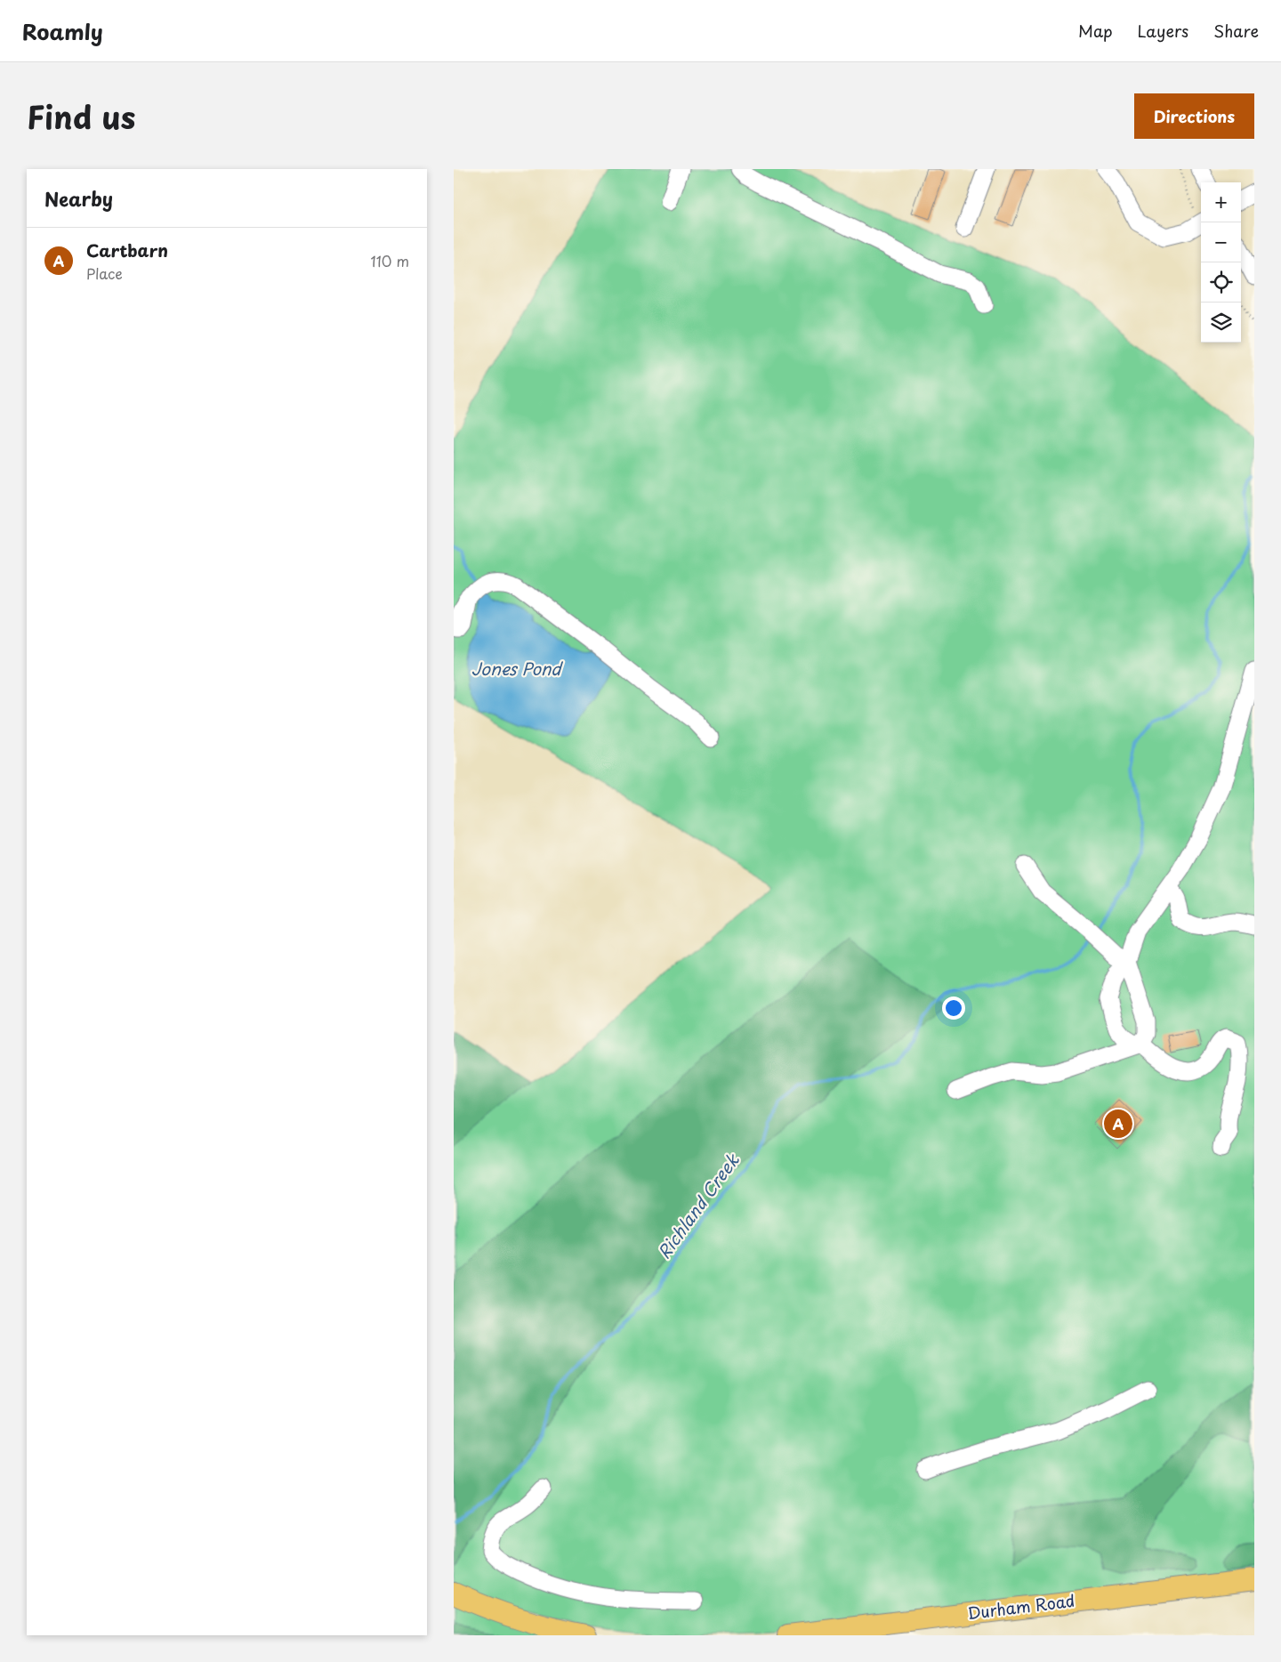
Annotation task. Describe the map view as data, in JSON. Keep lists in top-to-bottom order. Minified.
{"streets":{"main road":["Durham Road"]},"water":["Jones Pond","Richland Creek"],"page":{"header":"Roamly","nav":["Map","Layers","Share"],"title":"Find us","buttons":"Directions","heading":"Nearby","map_buttons":["+","−"],"list":[{"mark":"A","name":"Cartbarn","note":"Place","value":"110 m"}],"pins":"A"}}
